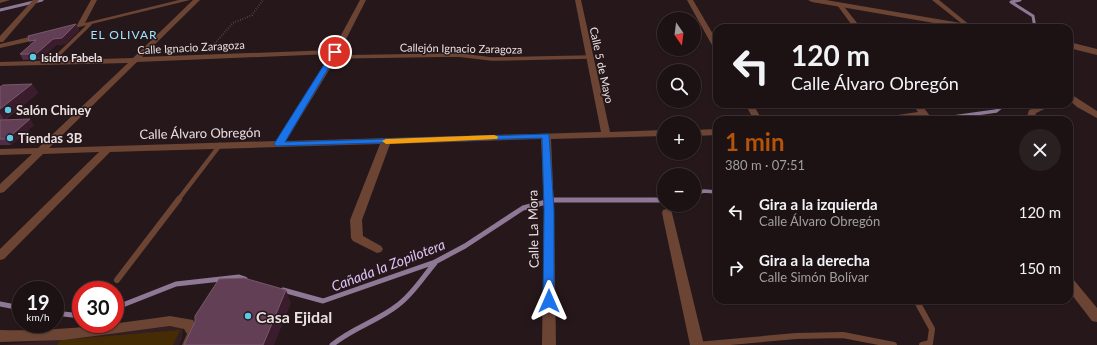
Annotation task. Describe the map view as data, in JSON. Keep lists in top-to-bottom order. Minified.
{"streets":{"street":["Calle Ignacio Zaragoza","Calle 5 de Mayo","Calle Álvaro Obregón","Calle La Mora"],"lane":["Callejón Ignacio Zaragoza"]},"crossings":[["Calle Ignacio Zaragoza","Callejón Ignacio Zaragoza"],["Callejón Ignacio Zaragoza","Calle 5 de Mayo"],["Calle 5 de Mayo","Calle Álvaro Obregón"],["Calle Álvaro Obregón","Calle La Mora"]],"districts":["EL OLIVAR"],"water":["Cañada la Zopilotera"],"places":["Isidro Fabela","Salón Chiney","Tiendas 3B","Casa Ejidal"],"north":"bottom","page":{"map_buttons":["+","−"],"turn":["120 m","Calle Álvaro Obregón"],"heading":["1 min","380 m · 07:51"],"list":[{"name":"Gira a la izquierda","note":"Calle Álvaro Obregón","value":"120 m"},{"name":"Gira a la derecha","note":"Calle Simón Bolívar","value":"150 m"}],"speed":"19 km/h","limit":"30"}}
